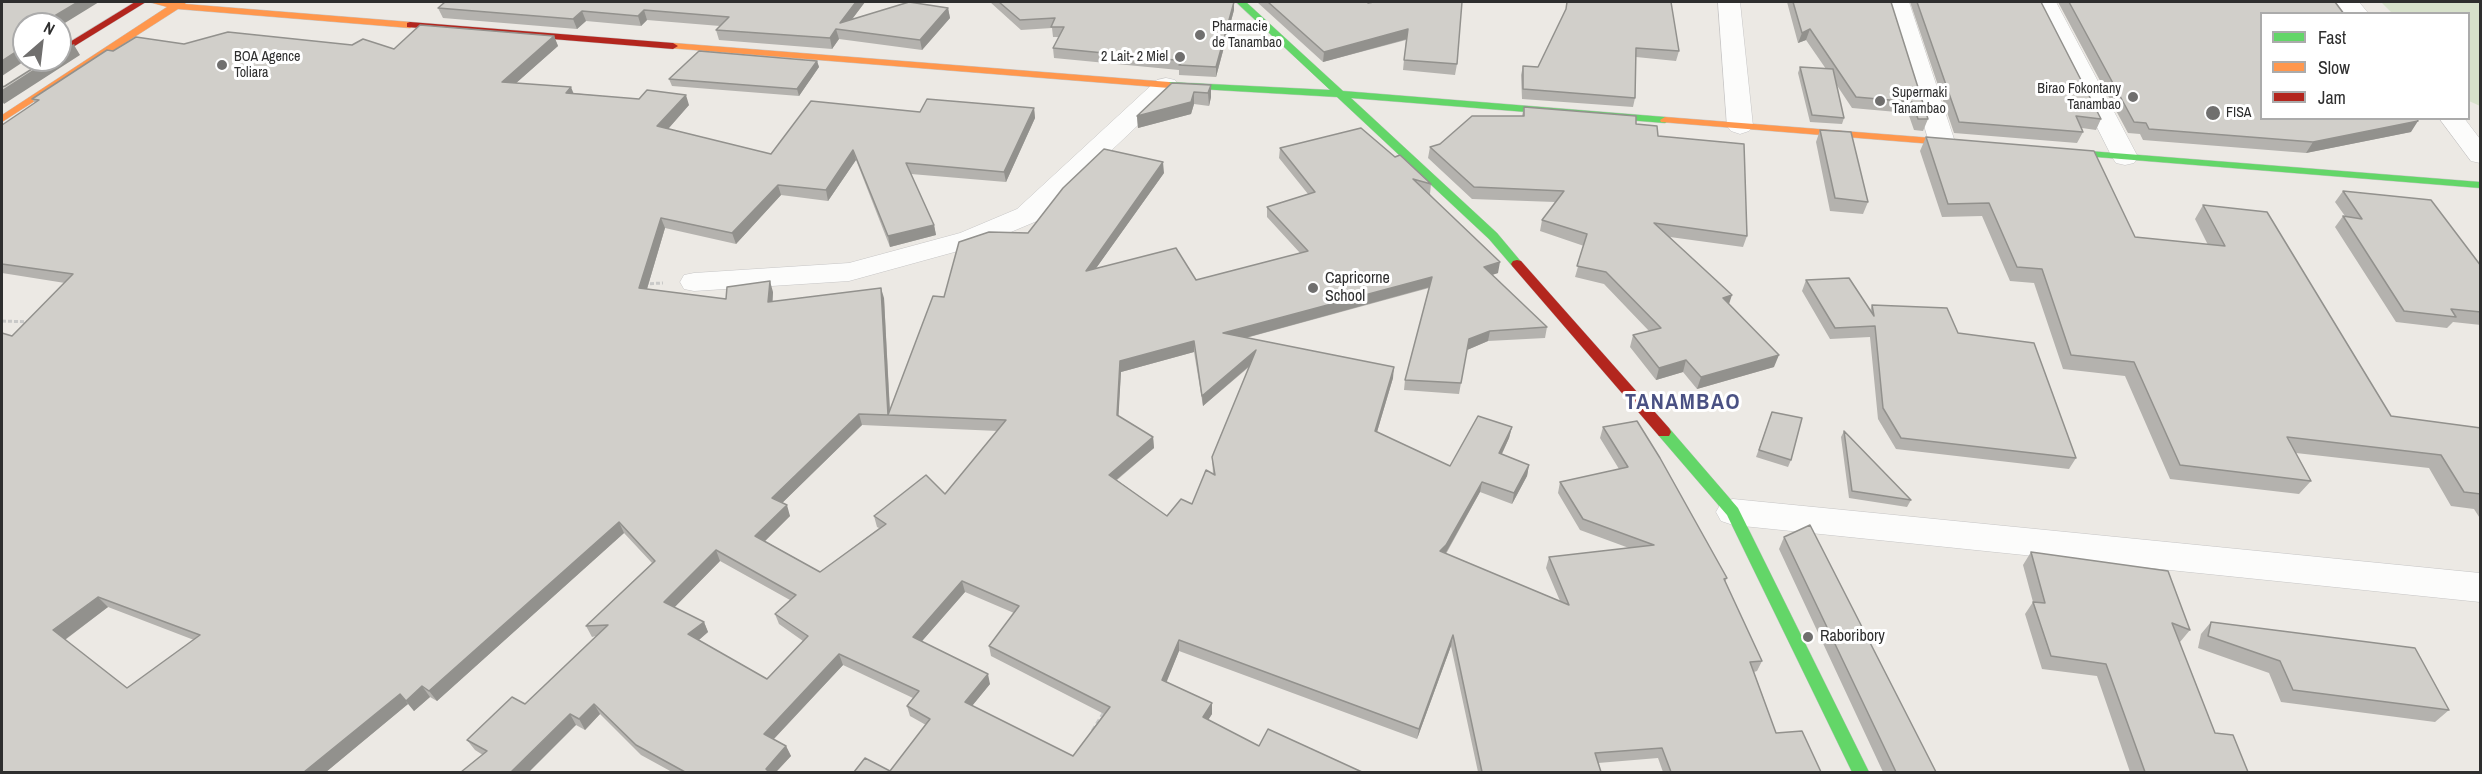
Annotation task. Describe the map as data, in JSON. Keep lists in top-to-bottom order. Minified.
{"districts":["TANAMBAO"],"places":["Pharmacie de Tanambao","2 Lait- 2 Miel","BOA Agence Toliara","Birao Fokontany Tanambao","Supermaki Tanambao","FISA","Capricorne School","Raboribory"],"legend":["Fast","Slow","Jam"],"north":"top right"}
